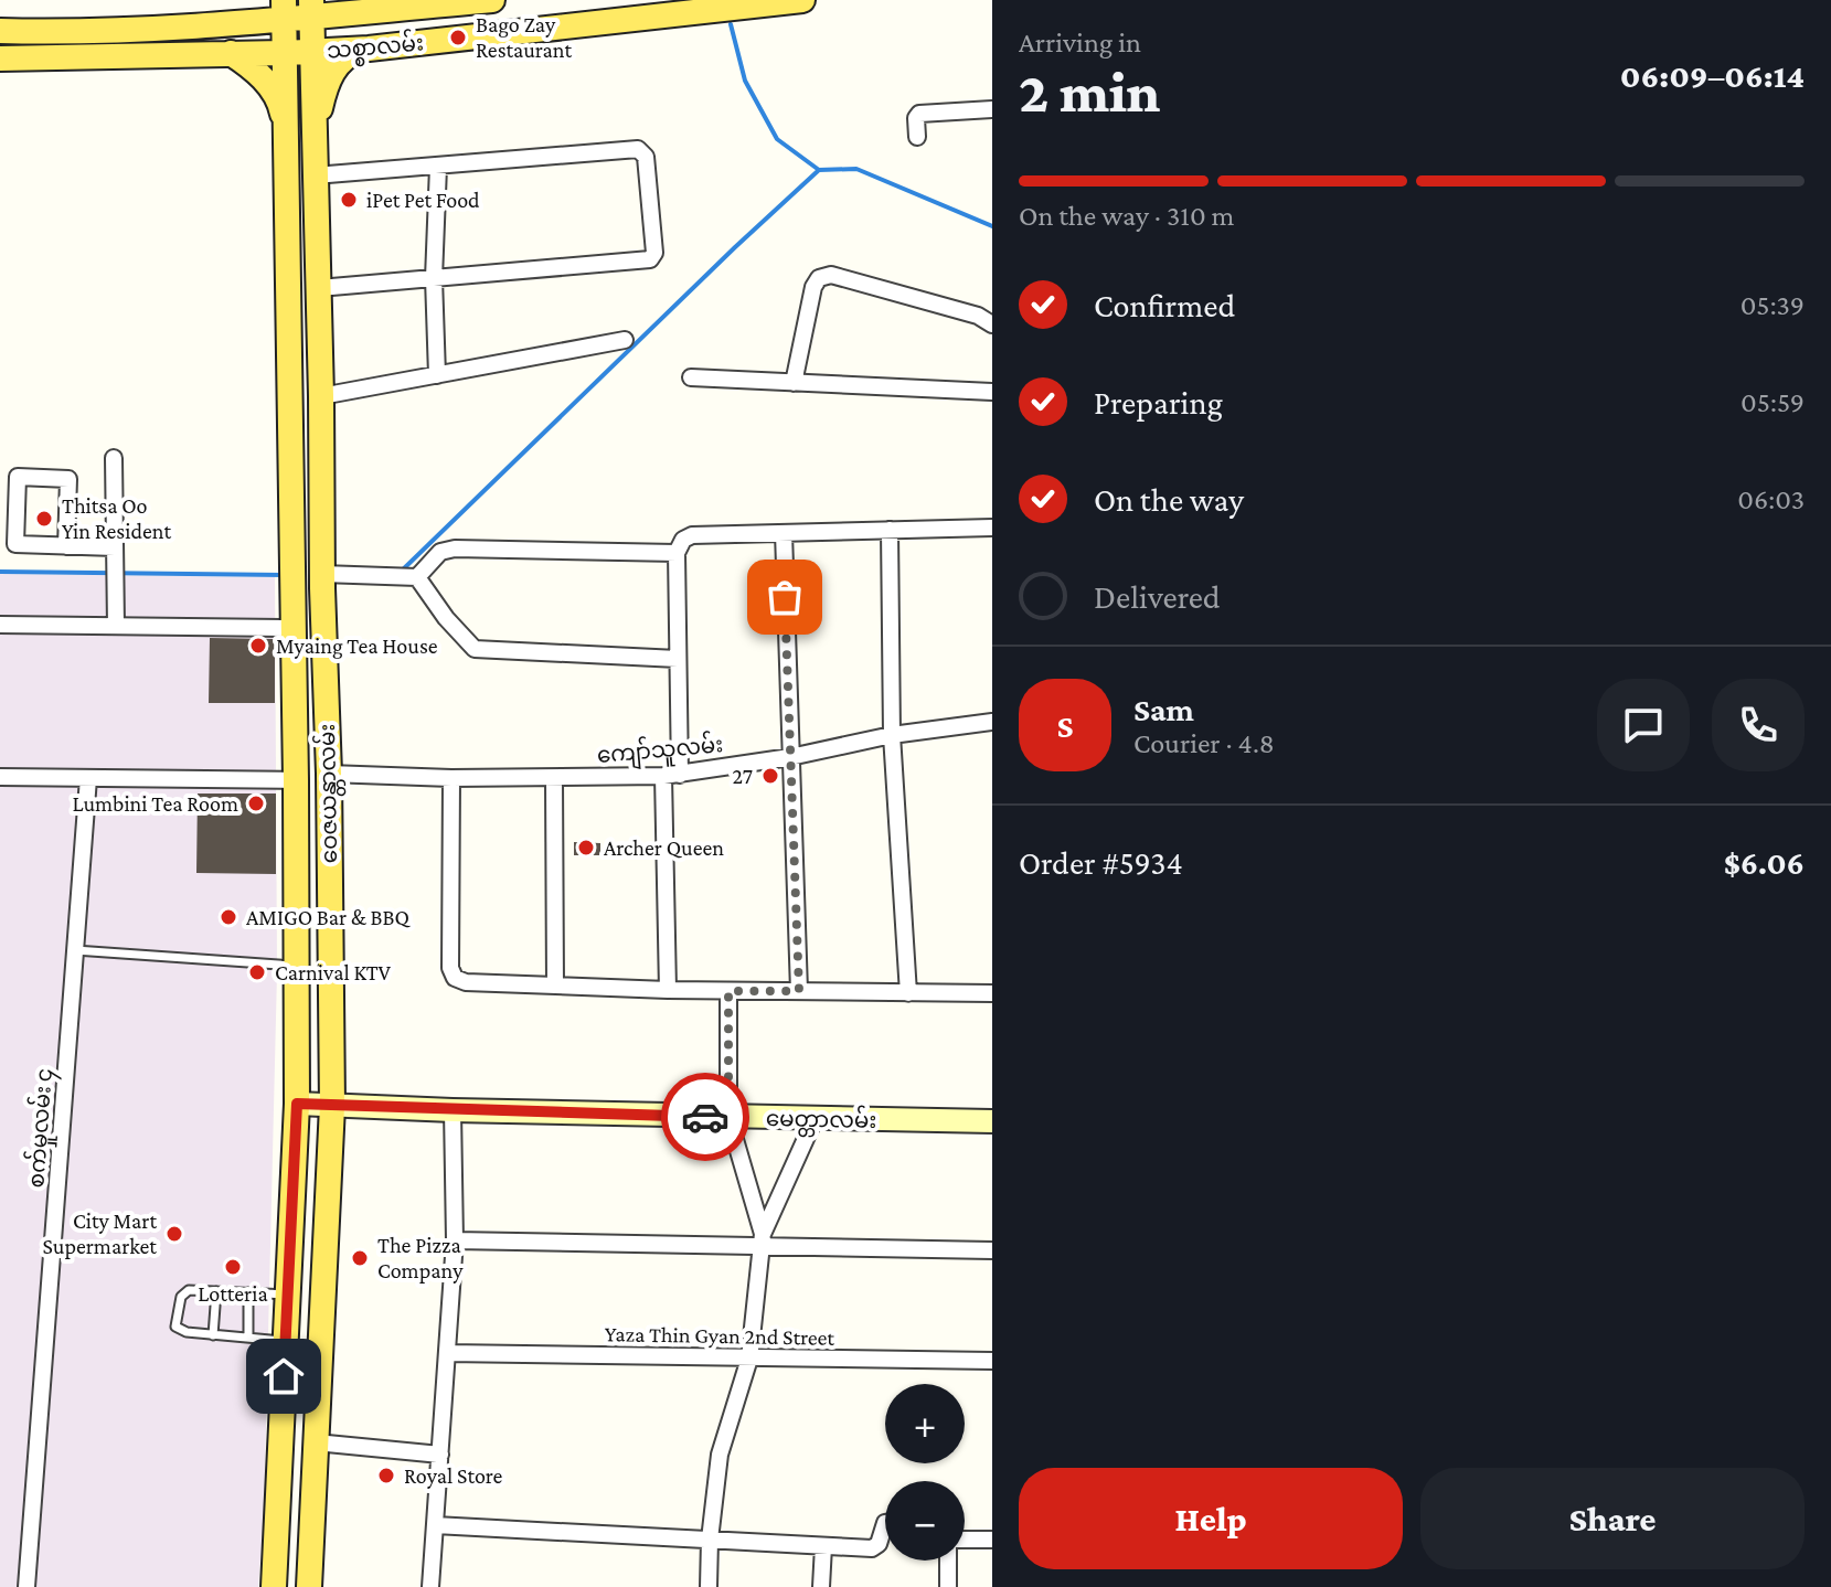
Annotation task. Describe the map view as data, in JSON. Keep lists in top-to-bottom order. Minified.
{"streets":{"main road":["သစ္စာလမ်း","ဝေဇယန္တာလမ်း","မေတ္တာလမ်း"],"street":["ကျော်သူလမ်း","စက်မှုလမ်း ၄","Yaza Thin Gyan 2nd Street"]},"crossings":[["သစ္စာလမ်း","ဝေဇယန္တာလမ်း"],["ကျော်သူလမ်း","ဝေဇယန္တာလမ်း"],["ဝေဇယန္တာလမ်း","မေတ္တာလမ်း"]],"places":["Bago Zay Restaurant","iPet Pet Food","Thitsa Oo Yin Resident","Myaing Tea House","27","Lumbini Tea Room","Archer Queen","AMIGO Bar & BBQ","Carnival KTV","City Mart Supermarket","The Pizza Company","Lotteria","Royal Store"],"page":{"heading":["2 min","Arriving in","06:09–06:14"],"panel":["Sam","Courier · 4.8","Order #5934","$6.06"],"bar":"On the way · 310 m","list":[["Confirmed","05:39"],["Preparing","05:59"],["On the way","06:03"],"Delivered"],"round":"S","map_buttons":["+","−"],"buttons":["Help","Share"]}}
